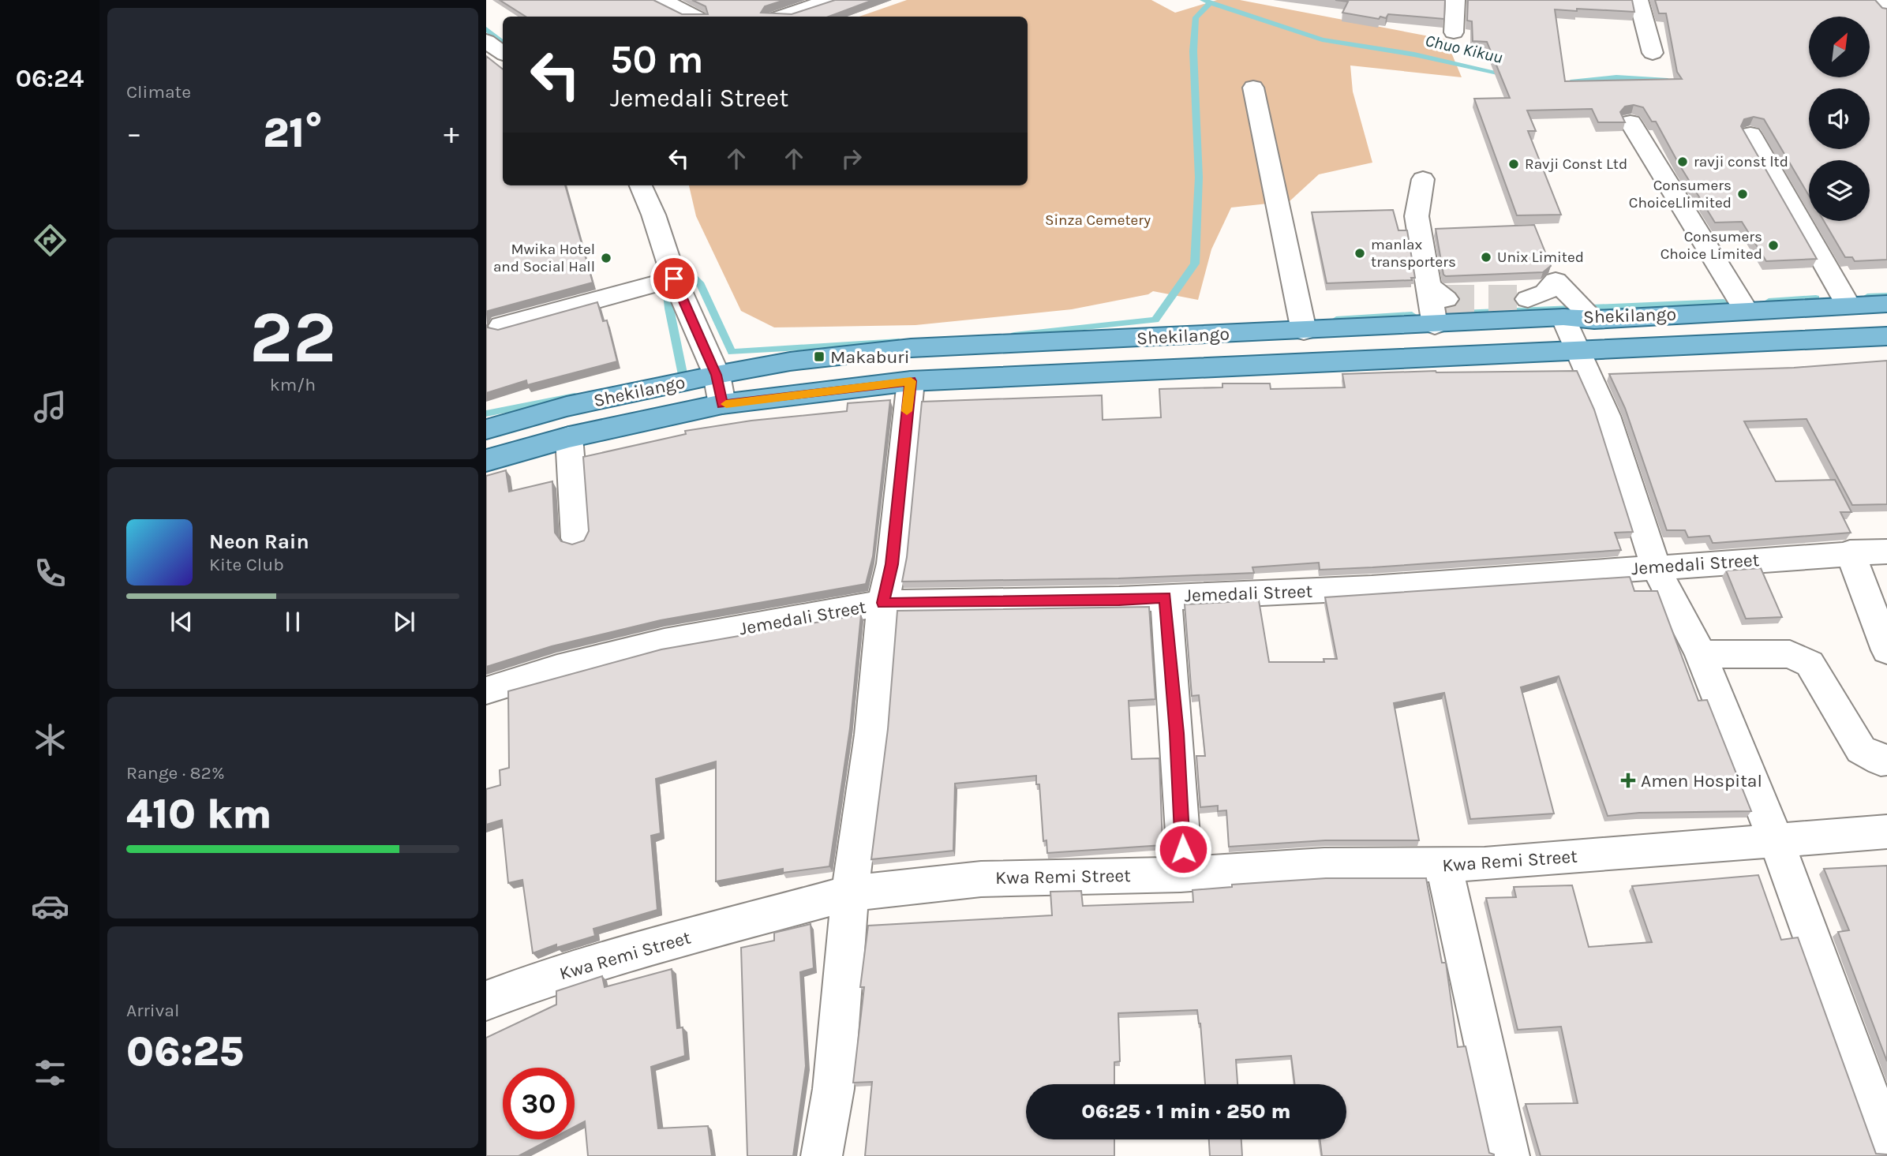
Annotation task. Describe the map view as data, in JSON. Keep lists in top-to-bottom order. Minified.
{"streets":{"main road":["Shekilango"],"street":["Jemedali Street","Kwa Remi Street"]},"water":["Chuo Kikuu"],"parks":["Sinza Cemetery"],"places":{"other":["ravji const ltd","Ravji Const Ltd","Consumers ChoiceLlimited","Consumers Choice Limited","manlax transporters","Unix Limited","Mwika Hotel and Social Hall"],"transit":["Makaburi"],"health":["Amen Hospital"]},"north":"top right","page":{"tabs":"06:24","tile":["Climate",["22","km/h"],["Range · 82%","410 km"],["Arrival","06:25"]],"turn":["50 m","Jemedali Street"],"heat":["−","21°","+"],"song":["Neon Rain","Kite Club"],"limit":"30","trip":"06:25 · 1 min · 250 m"}}
